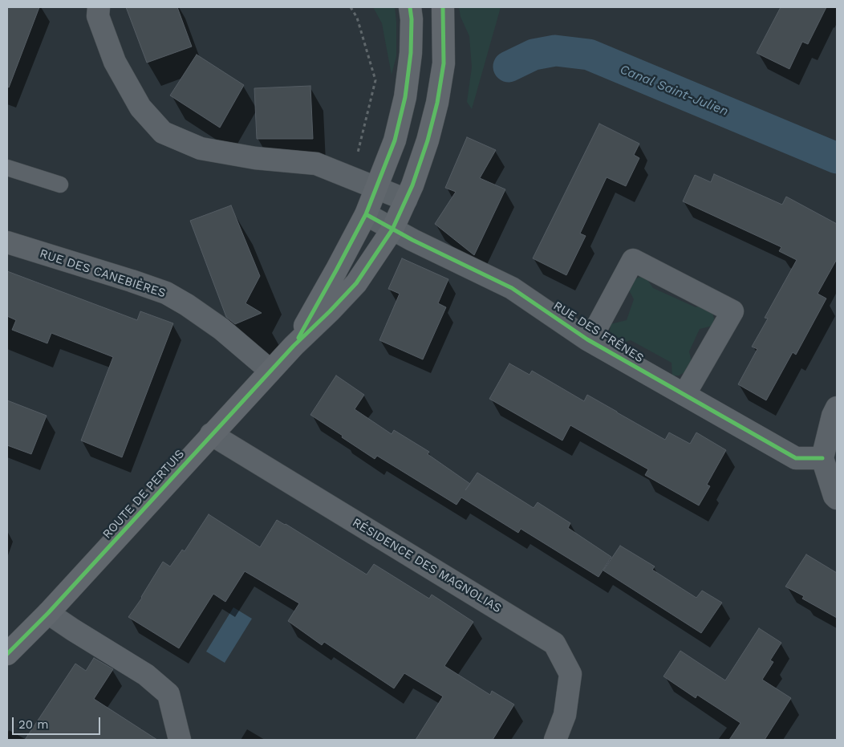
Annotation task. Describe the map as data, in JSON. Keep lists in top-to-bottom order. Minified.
{"streets":{"main road":["ROUTE DE PERTUIS"],"street":["RUE DES CANEBIÈRES","RUE DES FRÊNES","RÉSIDENCE DES MAGNOLIAS"]},"crossings":[["RUE DES CANEBIÈRES","ROUTE DE PERTUIS"],["RUE DES FRÊNES","ROUTE DE PERTUIS"],["ROUTE DE PERTUIS","RÉSIDENCE DES MAGNOLIAS"]],"water":["Canal Saint-Julien"],"scale_bar":"20 m"}
